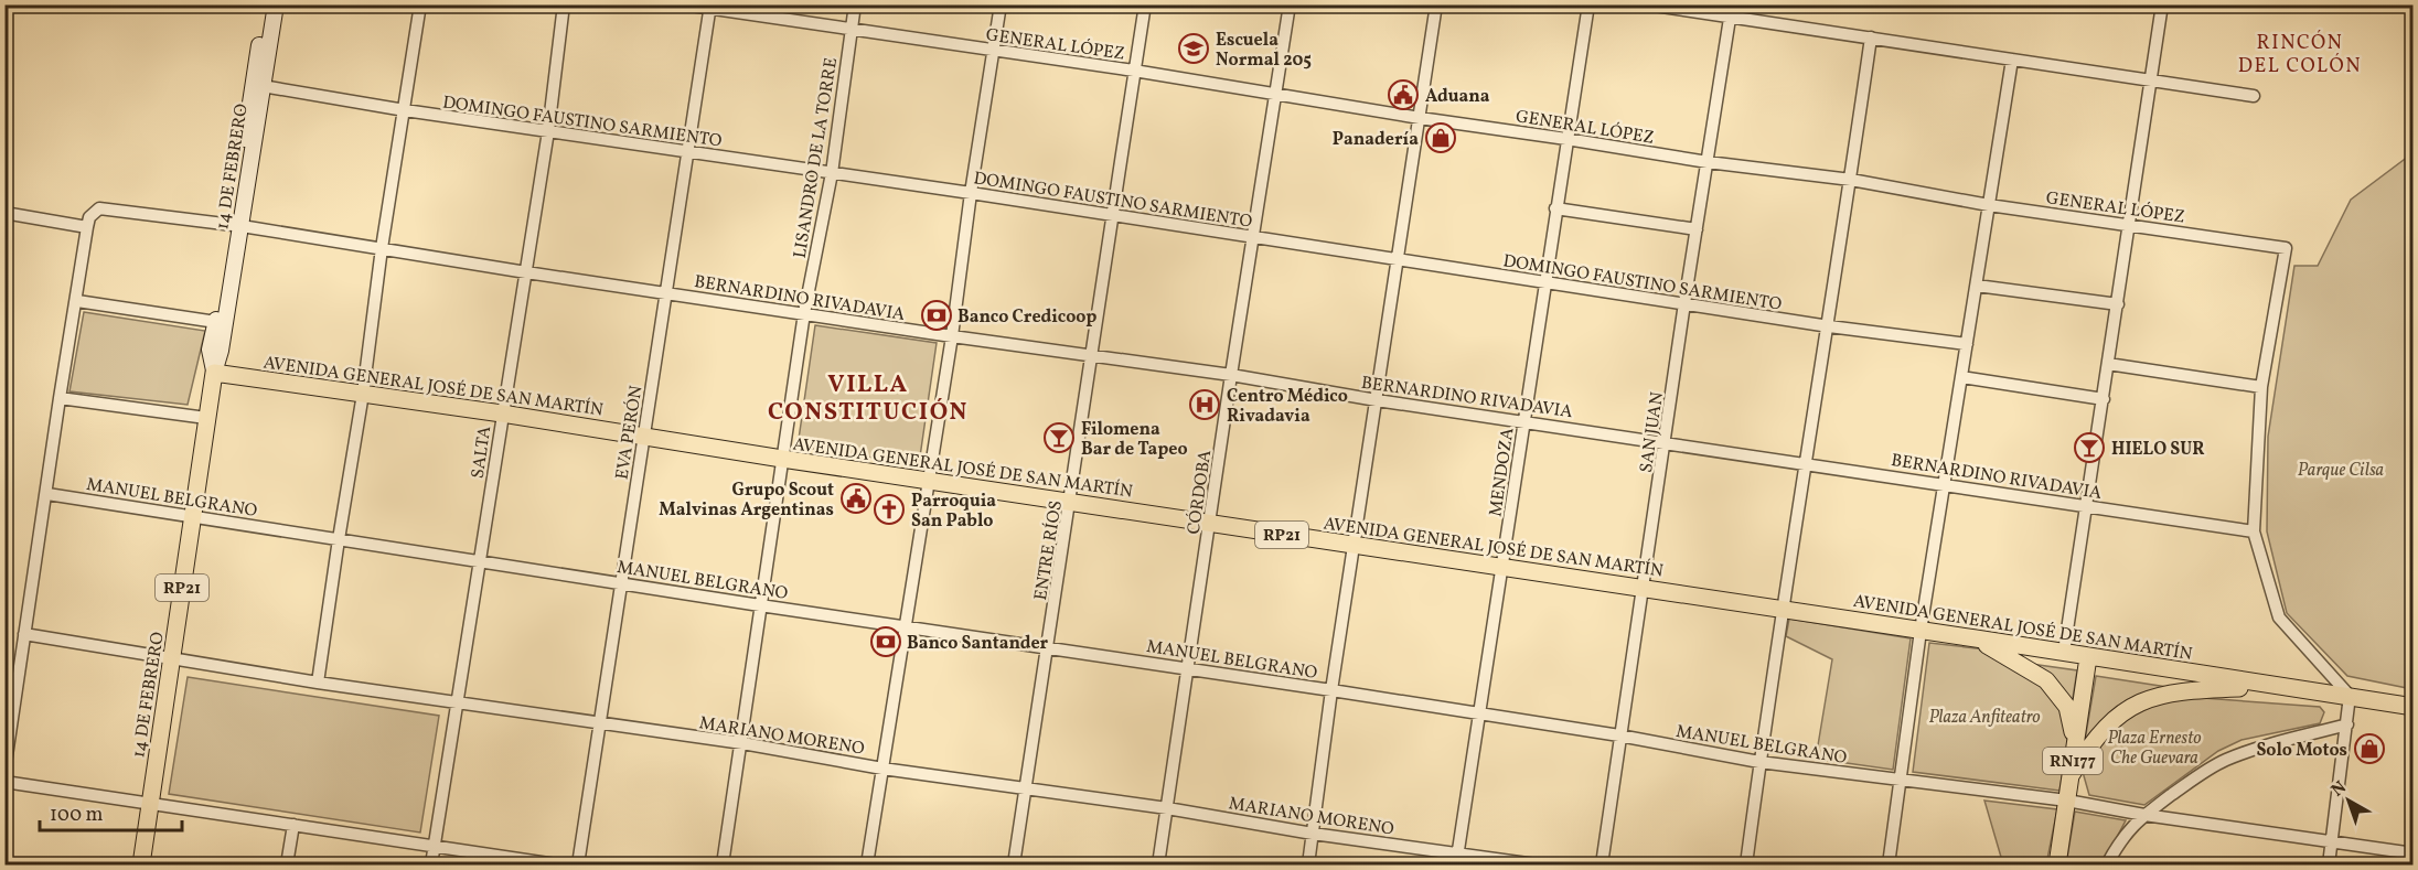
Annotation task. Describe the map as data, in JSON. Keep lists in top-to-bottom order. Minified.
{"streets":{"main road":["14 DE FEBRERO","AVENIDA GENERAL JOSÉ DE SAN MARTÍN","RP21","RN177"],"street":["GENERAL LÓPEZ","DOMINGO FAUSTINO SARMIENTO","LISANDRO DE LA TORRE","BERNARDINO RIVADAVIA","EVA PERÓN","SAN JUAN","SALTA","MENDOZA","CÓRDOBA","MANUEL BELGRANO","ENTRE RÍOS","MARIANO MORENO"]},"crossings":[["GENERAL LÓPEZ","LISANDRO DE LA TORRE"],["GENERAL LÓPEZ","EVA PERÓN"],["GENERAL LÓPEZ","SAN JUAN"],["GENERAL LÓPEZ","MENDOZA"],["GENERAL LÓPEZ","CÓRDOBA"],["GENERAL LÓPEZ","ENTRE RÍOS"],["DOMINGO FAUSTINO SARMIENTO","LISANDRO DE LA TORRE"],["DOMINGO FAUSTINO SARMIENTO","14 DE FEBRERO"],["DOMINGO FAUSTINO SARMIENTO","EVA PERÓN"],["DOMINGO FAUSTINO SARMIENTO","SAN JUAN"],["DOMINGO FAUSTINO SARMIENTO","SALTA"],["DOMINGO FAUSTINO SARMIENTO","MENDOZA"],["DOMINGO FAUSTINO SARMIENTO","CÓRDOBA"],["DOMINGO FAUSTINO SARMIENTO","ENTRE RÍOS"],["LISANDRO DE LA TORRE","BERNARDINO RIVADAVIA"],["LISANDRO DE LA TORRE","AVENIDA GENERAL JOSÉ DE SAN MARTÍN"],["LISANDRO DE LA TORRE","MANUEL BELGRANO"],["LISANDRO DE LA TORRE","MARIANO MORENO"],["14 DE FEBRERO","BERNARDINO RIVADAVIA"],["14 DE FEBRERO","AVENIDA GENERAL JOSÉ DE SAN MARTÍN"],["14 DE FEBRERO","MANUEL BELGRANO"],["14 DE FEBRERO","MARIANO MORENO"],["BERNARDINO RIVADAVIA","EVA PERÓN"],["BERNARDINO RIVADAVIA","SAN JUAN"],["BERNARDINO RIVADAVIA","SALTA"],["BERNARDINO RIVADAVIA","MENDOZA"],["BERNARDINO RIVADAVIA","CÓRDOBA"],["BERNARDINO RIVADAVIA","ENTRE RÍOS"],["AVENIDA GENERAL JOSÉ DE SAN MARTÍN","EVA PERÓN"],["AVENIDA GENERAL JOSÉ DE SAN MARTÍN","SAN JUAN"],["AVENIDA GENERAL JOSÉ DE SAN MARTÍN","SALTA"],["AVENIDA GENERAL JOSÉ DE SAN MARTÍN","MENDOZA"],["AVENIDA GENERAL JOSÉ DE SAN MARTÍN","CÓRDOBA"],["AVENIDA GENERAL JOSÉ DE SAN MARTÍN","ENTRE RÍOS"],["AVENIDA GENERAL JOSÉ DE SAN MARTÍN","RN177"],["EVA PERÓN","MANUEL BELGRANO"],["EVA PERÓN","MARIANO MORENO"],["SAN JUAN","MANUEL BELGRANO"],["SALTA","MANUEL BELGRANO"],["SALTA","MARIANO MORENO"],["MENDOZA","MANUEL BELGRANO"],["MENDOZA","MARIANO MORENO"],["CÓRDOBA","MANUEL BELGRANO"],["CÓRDOBA","MARIANO MORENO"],["MANUEL BELGRANO","ENTRE RÍOS"],["MANUEL BELGRANO","RN177"],["ENTRE RÍOS","MARIANO MORENO"]],"districts":["RINCÓN DEL COLÓN","VILLA CONSTITUCIÓN"],"parks":["Parque Cilsa","Plaza Anfiteatro","Plaza Ernesto Che Guevara"],"places":{"school or university":["Escuela Normal 205"],"public building":["Aduana","Grupo Scout Malvinas Argentinas"],"shop":["Panadería","Solo Motos"],"bank":["Banco Credicoop","Banco Santander"],"hospital":["Centro Médico Rivadavia"],"bar":["Filomena Bar de Tapeo","HIELO SUR"],"church":["Parroquia San Pablo"]},"scale_bar":"100 m","north":"top left"}
